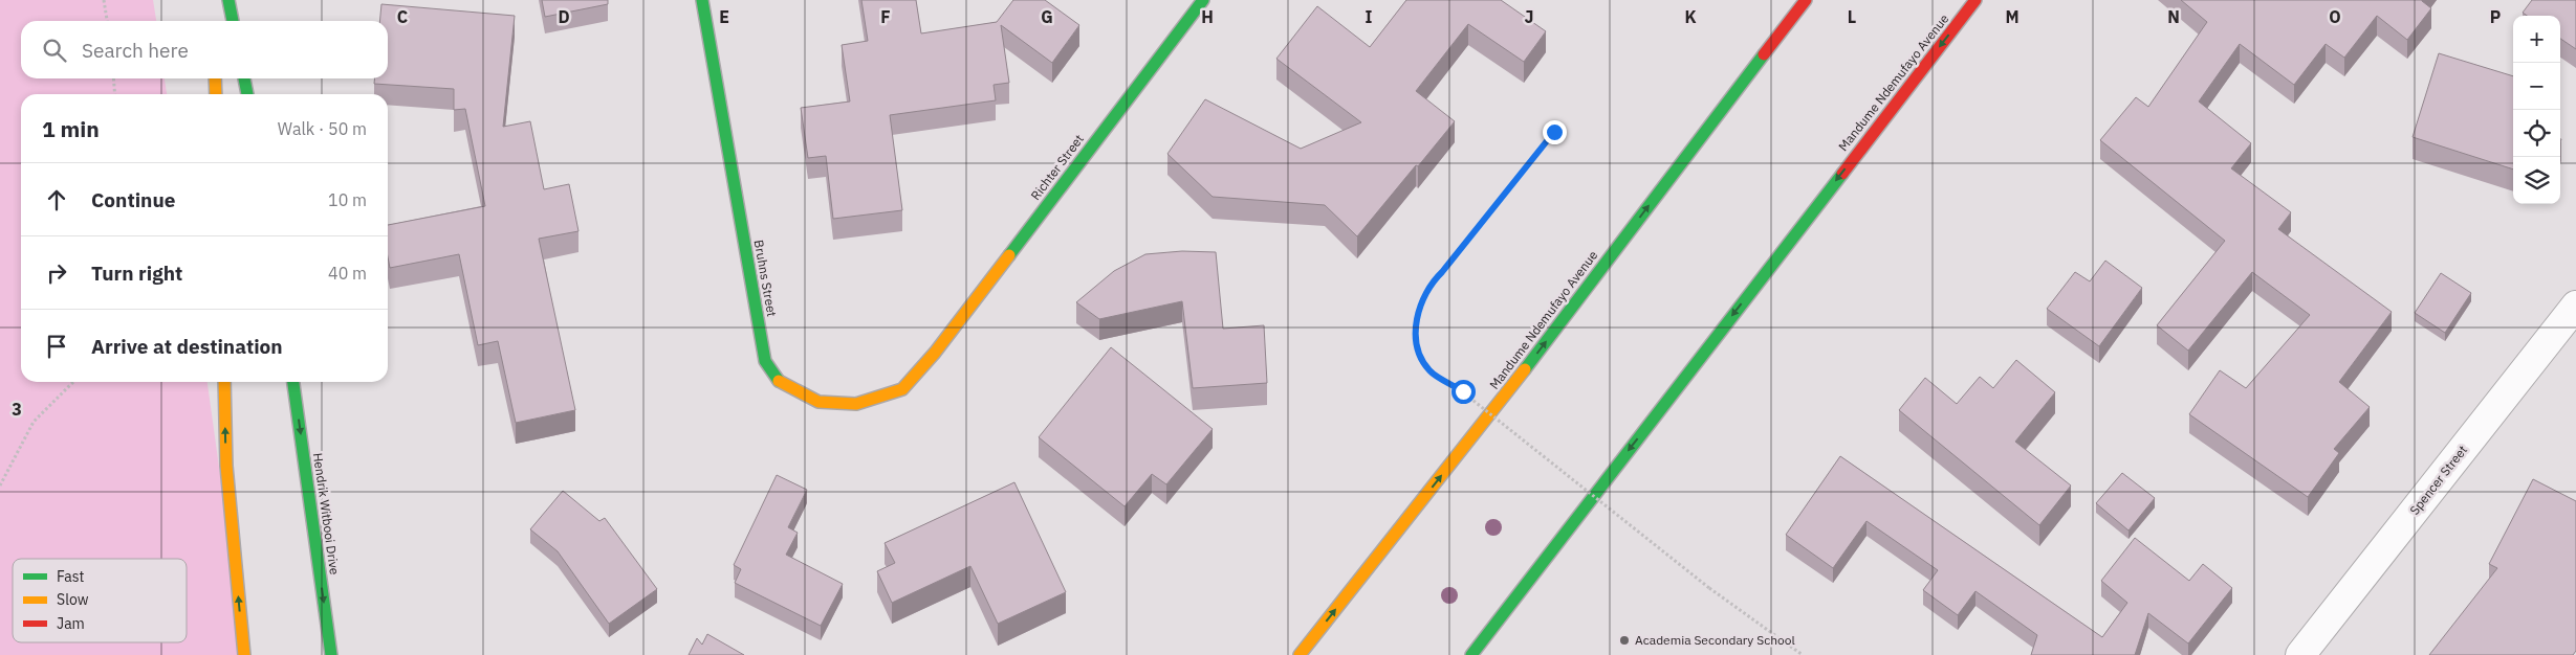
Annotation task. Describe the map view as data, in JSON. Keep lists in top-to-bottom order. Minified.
{"streets":{"main road":["Mandume Ndemufayo Avenue","Richter Street","Bruhns Street","Hendrik Witbooi Drive"],"street":["Spencer Street"]},"crossings":[["Richter Street","Bruhns Street"]],"places":["Academia Secondary School"],"legend":["Fast","Slow","Jam"],"page":{"map_buttons":["+","−"],"search":"Search here","heading":["1 min","Walk · 50 m"],"list":[["Continue","10 m"],["Turn right","40 m"],"Arrive at destination"]},"grid":{"columns":["C","D","E","F","G","H","I","J","K","L","M","N","O","P"],"rows":["3"]}}
